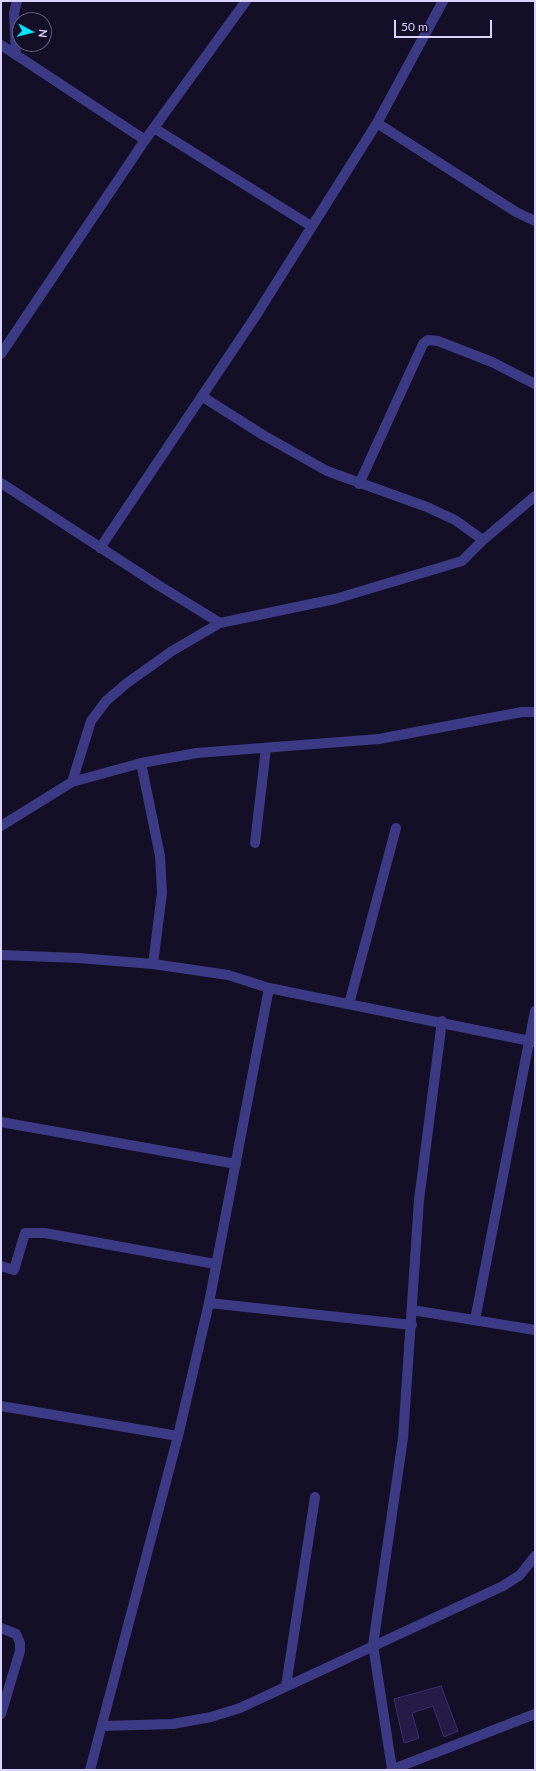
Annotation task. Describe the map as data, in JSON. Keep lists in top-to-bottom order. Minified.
{"scale_bar":"50 m","north":"right"}
